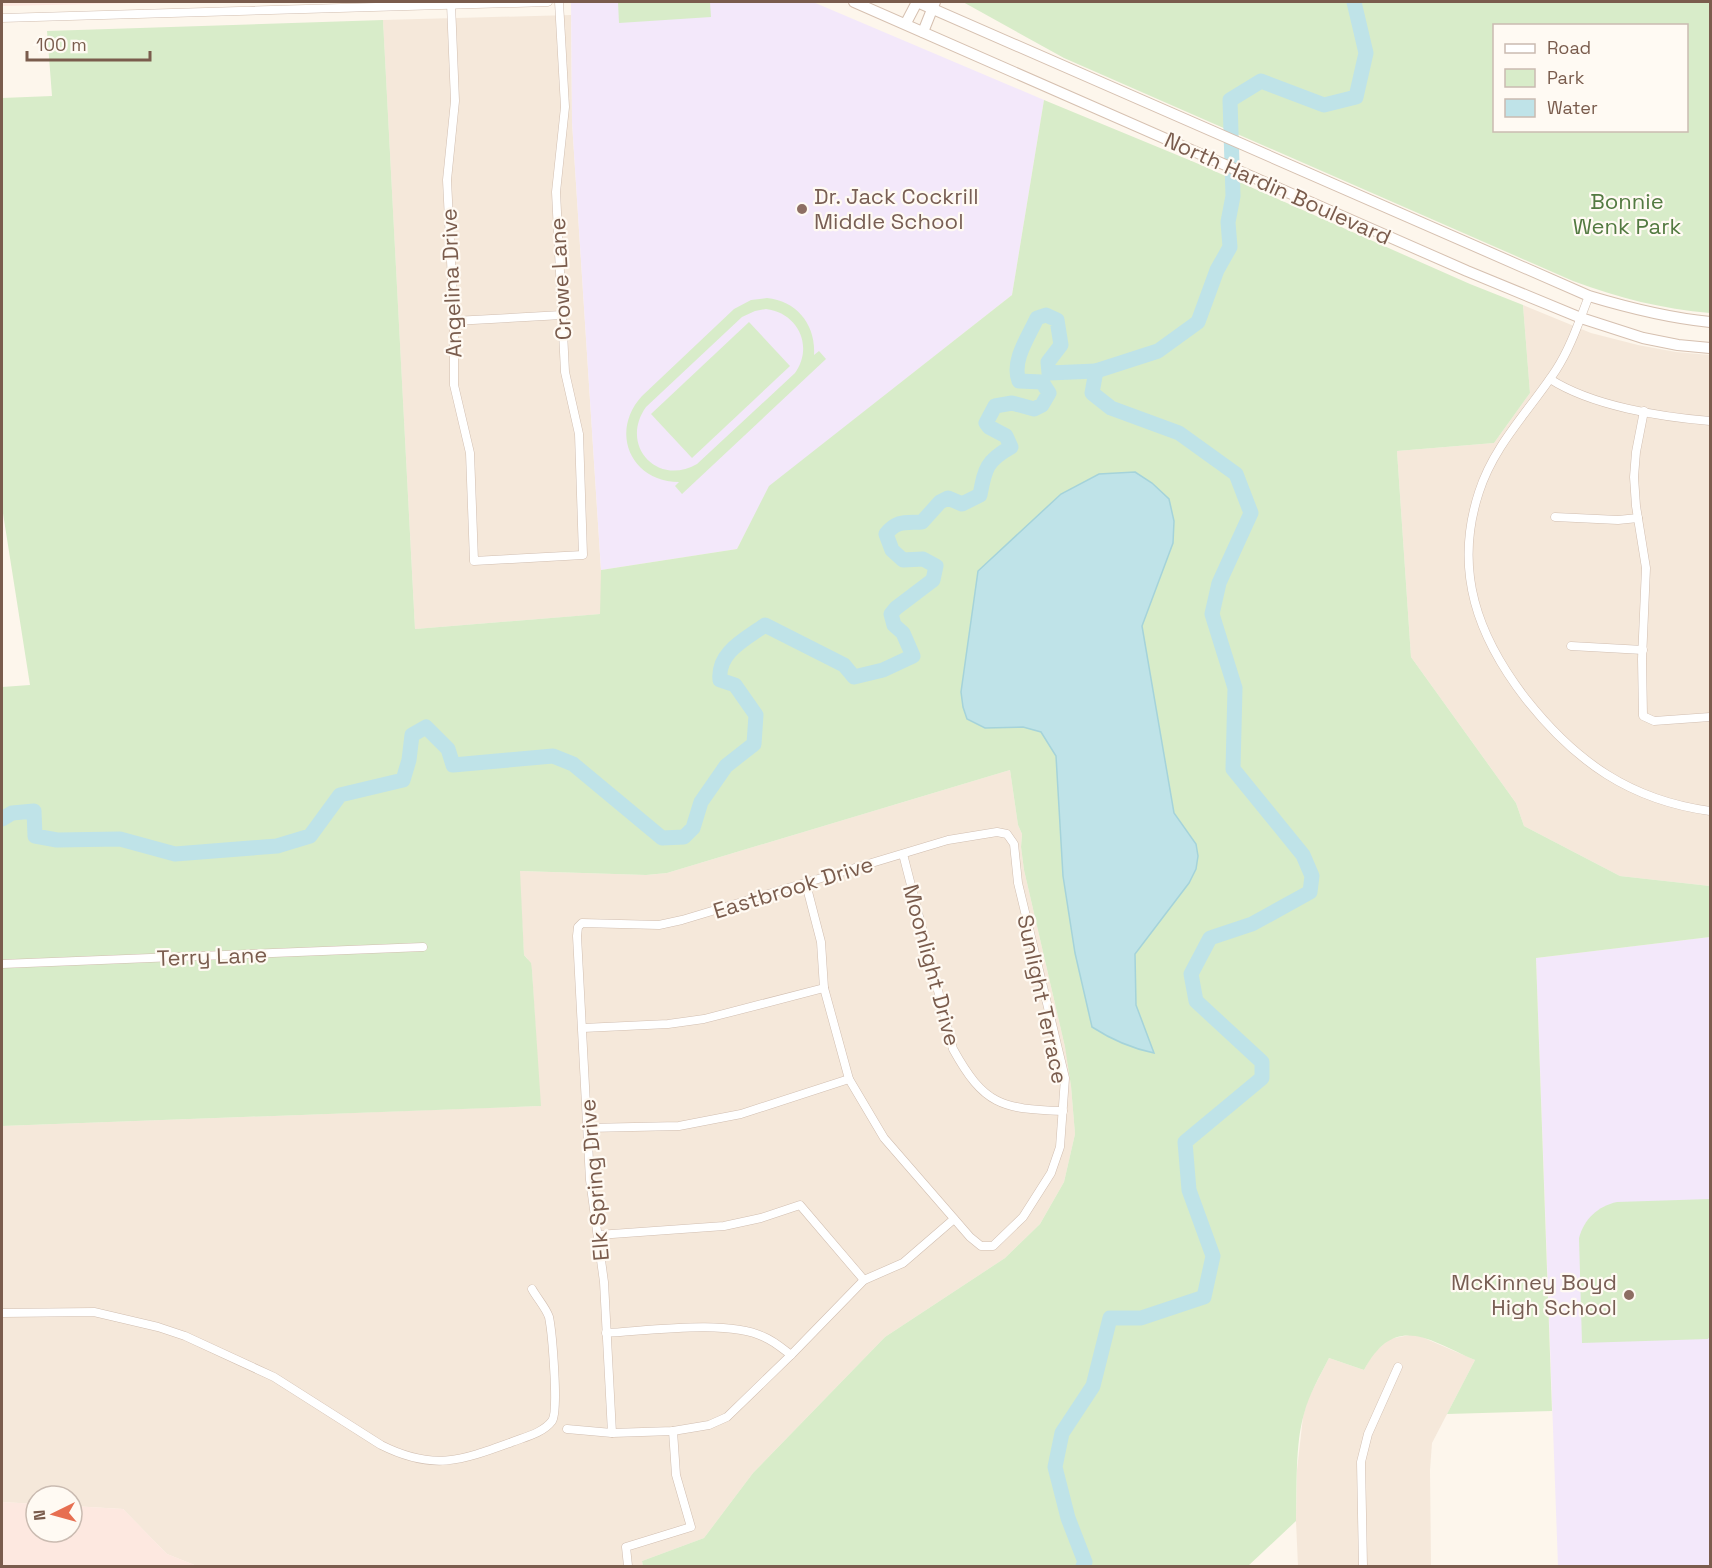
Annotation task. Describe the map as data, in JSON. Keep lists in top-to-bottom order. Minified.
{"streets":{"main road":["North Hardin Boulevard"],"street":["Crowe Lane","Angelina Drive","Eastbrook Drive","Terry Lane","Moonlight Drive","Sunlight Terrace","Elk Spring Drive"]},"crossings":[["Crowe Lane","Angelina Drive"],["Eastbrook Drive","Moonlight Drive"],["Eastbrook Drive","Sunlight Terrace"],["Eastbrook Drive","Elk Spring Drive"],["Moonlight Drive","Sunlight Terrace"]],"parks":["Bonnie Wenk Park"],"places":["Dr. Jack Cockrill Middle School","McKinney Boyd High School"],"legend":["Road","Park","Water"],"scale_bar":"100 m","north":"left"}
